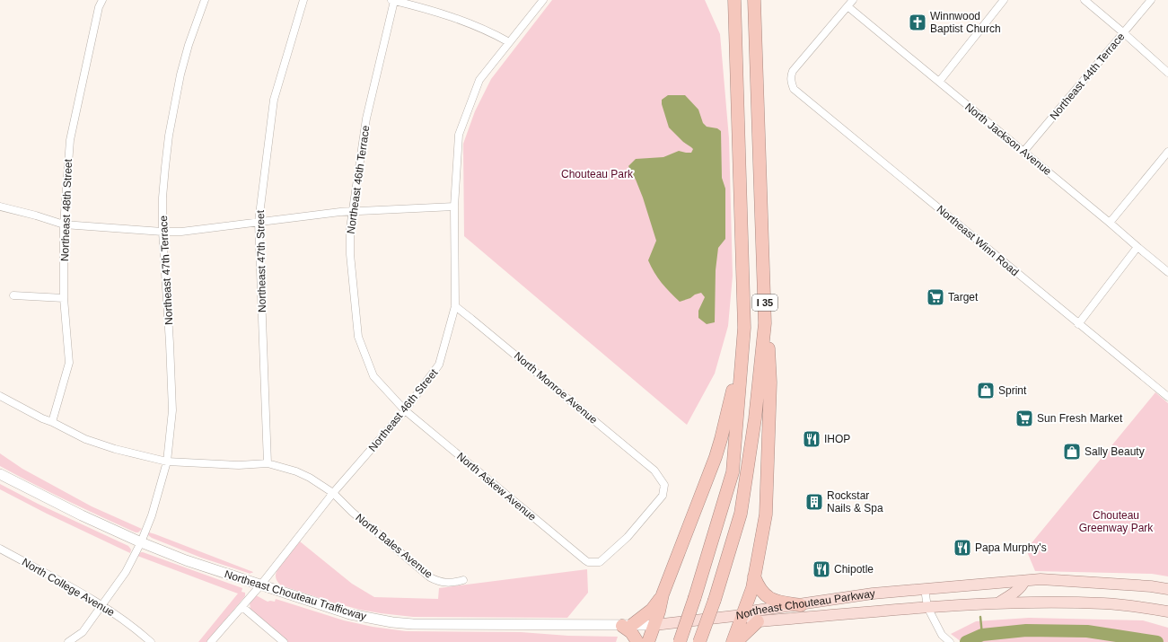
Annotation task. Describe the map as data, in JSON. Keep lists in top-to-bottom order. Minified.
{"streets":{"highway":["I 35"],"main road":["Northeast Chouteau Trafficway","Northeast Chouteau Parkway"],"street":["Northeast 44th Terrace","North Jackson Avenue","Northeast 46th Terrace","Northeast 48th Street","Northeast Winn Road","Northeast 47th Street","Northeast 47th Terrace","North Monroe Avenue","Northeast 46th Street","North Askew Avenue","North Bales Avenue","North College Avenue"]},"crossings":[["Northeast 44th Terrace","North Jackson Avenue"],["North Jackson Avenue","Northeast Winn Road"],["Northeast 46th Terrace","Northeast 46th Street"],["Northeast 46th Terrace","North Askew Avenue"],["Northeast 48th Street","North Bales Avenue"],["Northeast 47th Street","North Bales Avenue"],["Northeast 47th Terrace","North Bales Avenue"],["Northeast 47th Terrace","North College Avenue"],["Northeast 47th Terrace","Northeast Chouteau Trafficway"],["North Monroe Avenue","Northeast 46th Street"],["North Monroe Avenue","North Askew Avenue"],["Northeast 46th Street","North Askew Avenue"],["Northeast 46th Street","North Bales Avenue"],["Northeast 46th Street","Northeast Chouteau Trafficway"]],"parks":["Chouteau Park","Chouteau Greenway Park"],"places":{"church":["Winnwood Baptist Church"],"supermarket":["Target","Sun Fresh Market"],"shop":["Sprint","Sally Beauty"],"restaurant":["IHOP","Papa Murphy's","Chipotle"],"building":["Rockstar Nails & Spa"]}}
